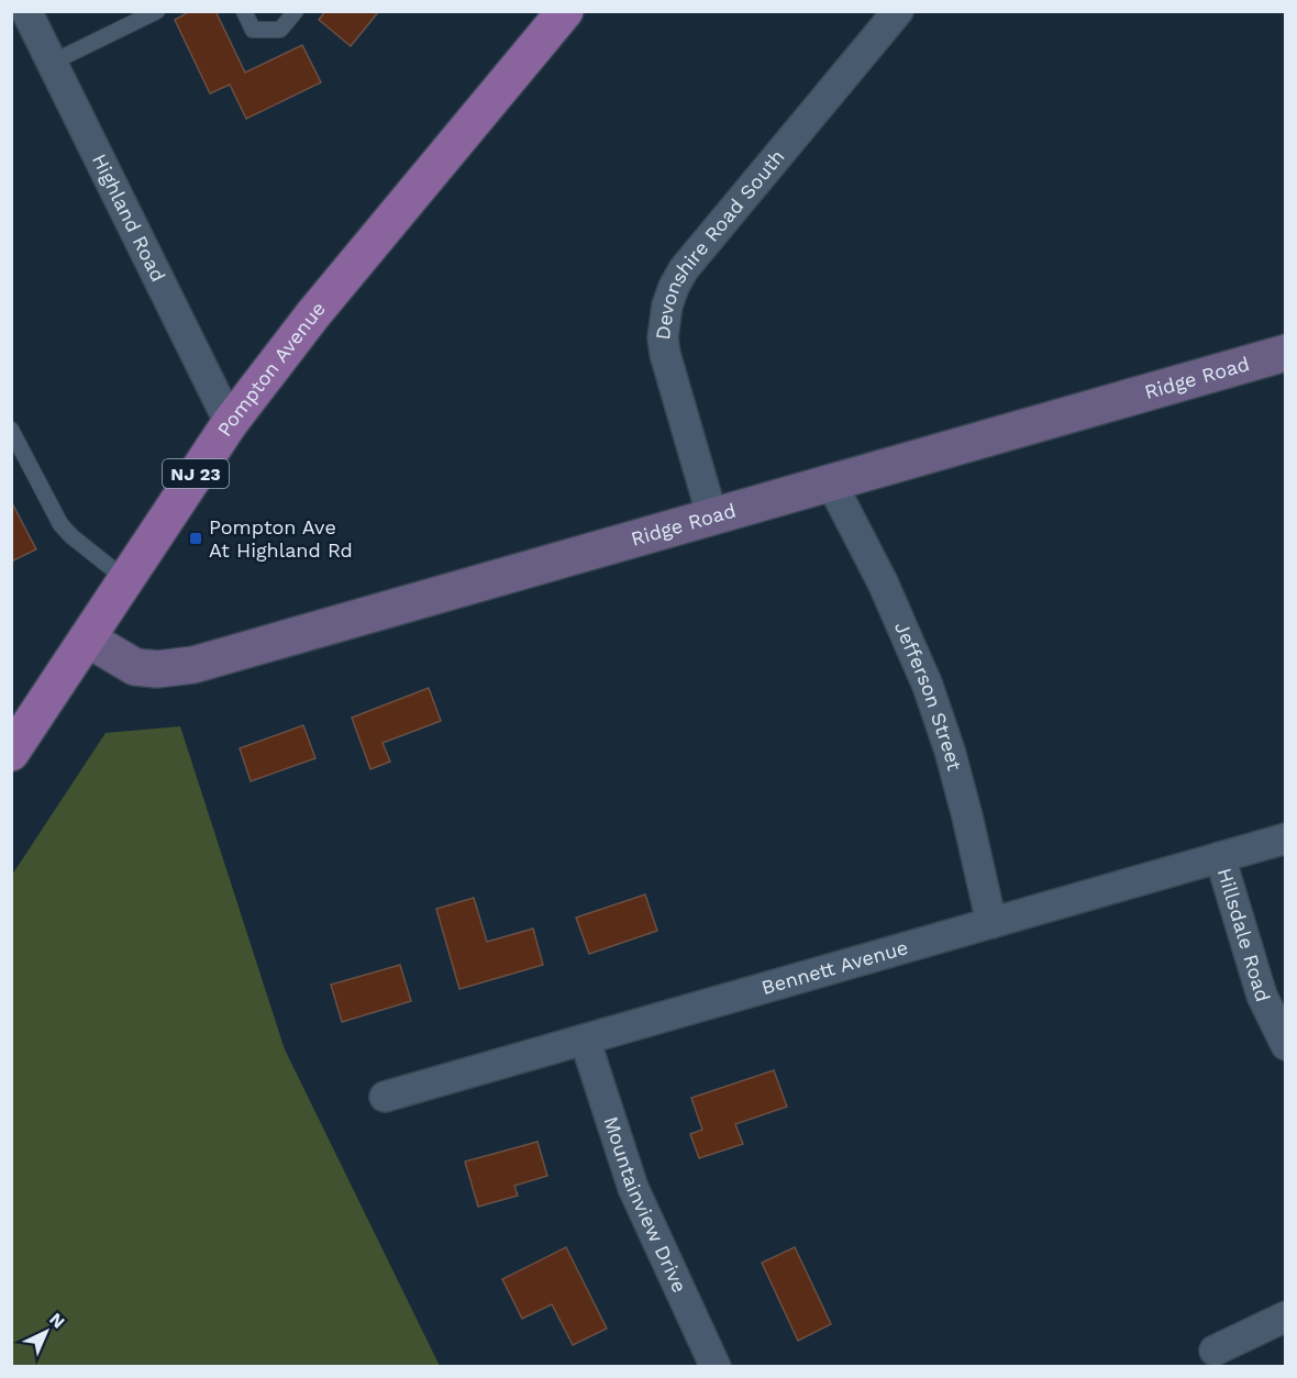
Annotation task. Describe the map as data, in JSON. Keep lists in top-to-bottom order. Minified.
{"streets":{"main road":["Pompton Avenue","Ridge Road","NJ 23"],"street":["Highland Road","Devonshire Road South","Jefferson Street","Hillsdale Road","Bennett Avenue","Mountainview Drive"]},"crossings":[["Highland Road","Pompton Avenue"],["Devonshire Road South","Ridge Road"],["Pompton Avenue","Ridge Road"],["Ridge Road","Jefferson Street"],["Jefferson Street","Bennett Avenue"],["Hillsdale Road","Bennett Avenue"],["Bennett Avenue","Mountainview Drive"]],"places":{"transit":["Pompton Ave At Highland Rd"]},"north":"top right"}
